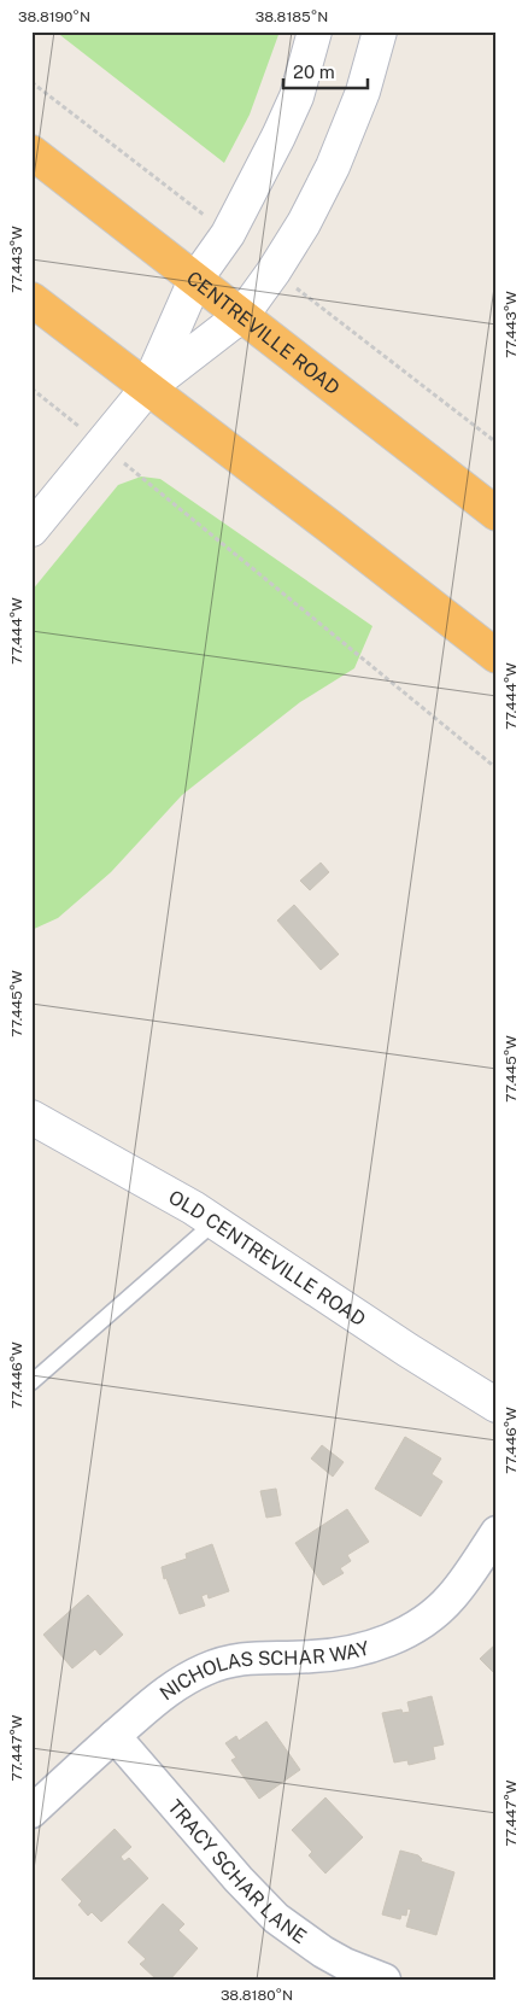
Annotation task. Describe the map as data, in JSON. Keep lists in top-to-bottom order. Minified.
{"streets":{"highway":["CENTREVILLE ROAD"],"street":["OLD CENTREVILLE ROAD","NICHOLAS SCHAR WAY","TRACY SCHAR LANE"]},"crossings":[["NICHOLAS SCHAR WAY","TRACY SCHAR LANE"]],"scale_bar":"20 m","coordinates":["38.8190°N","38.8185°N","77.443°W","77.444°W","77.445°W","77.446°W","77.447°W","38.8180°N"]}
